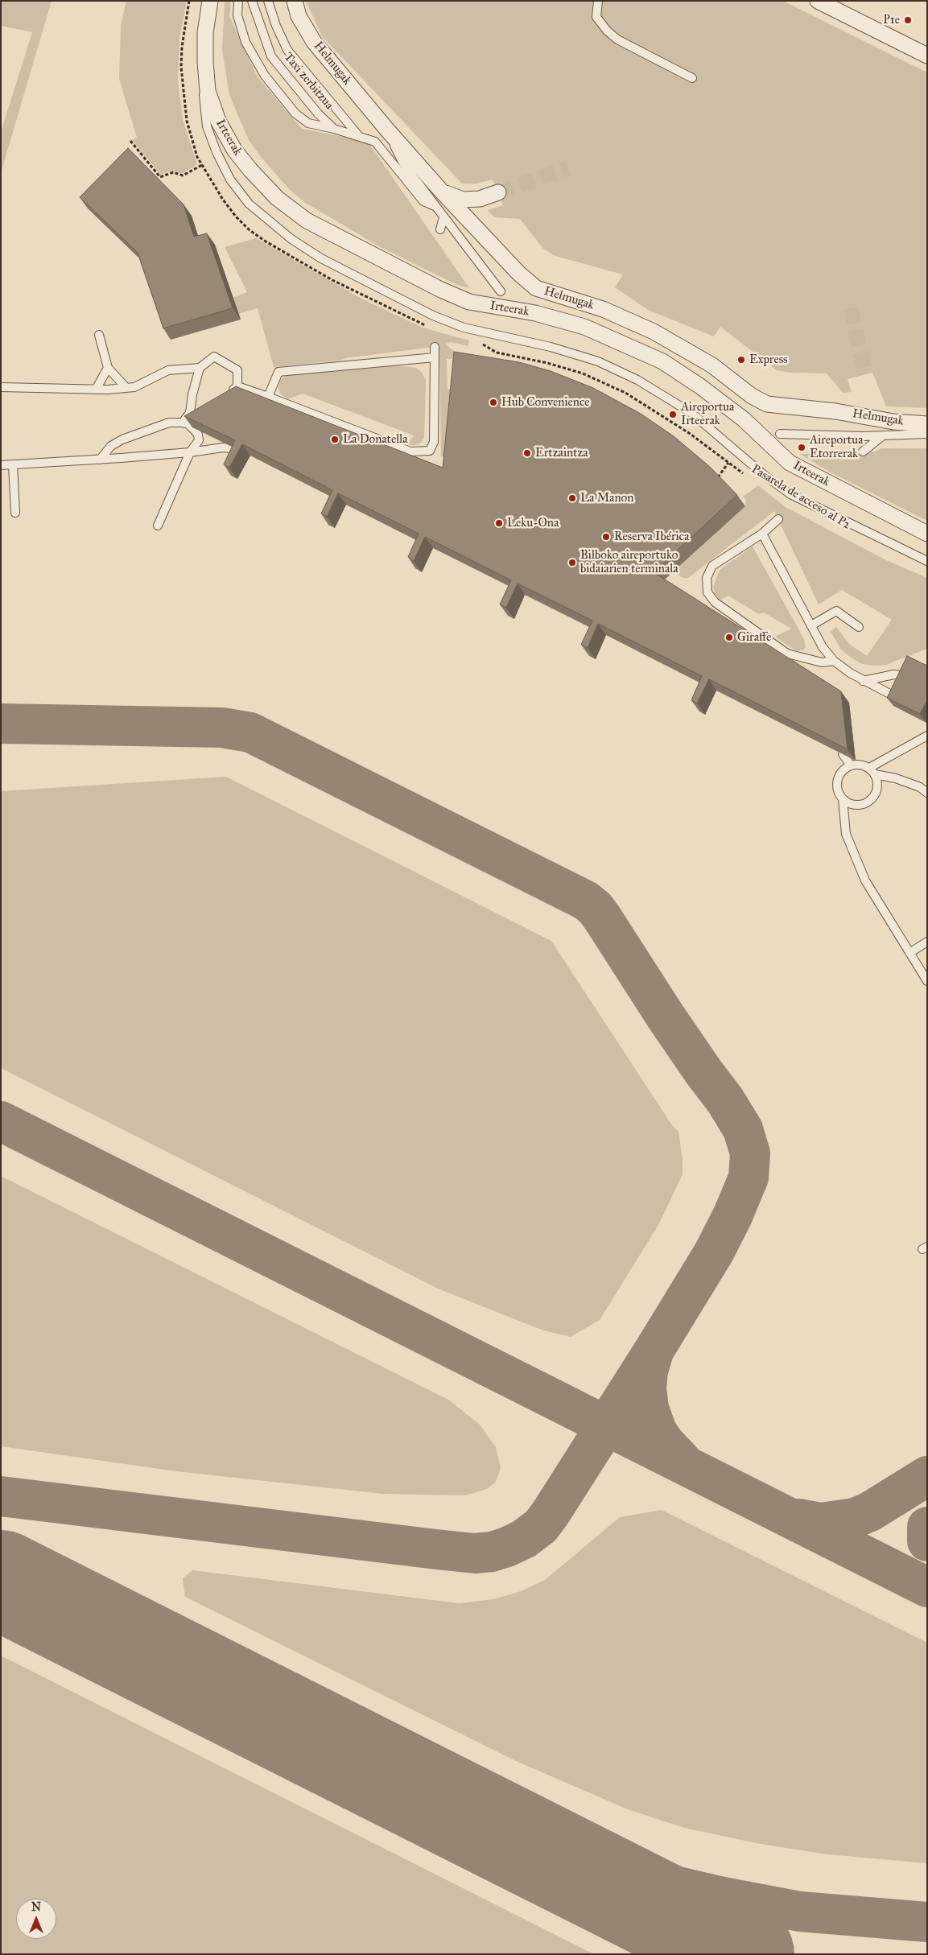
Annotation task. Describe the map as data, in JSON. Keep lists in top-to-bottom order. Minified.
{"streets":{"street":["Helmugak","Irteerak"],"lane":["Taxi zerbitzua"],"path":["Pasarela de acceso al P2"]},"places":["P1e","Express","Hub Convenience","Aireportua Irteerak","La Donatella","Aireportua Etorrerak","Ertzaintza","La Manon","Leku-Ona","Reserva Ibérica","Bilboko aireportuko bidaiarien terminala","Giraffe"],"north":"top"}
